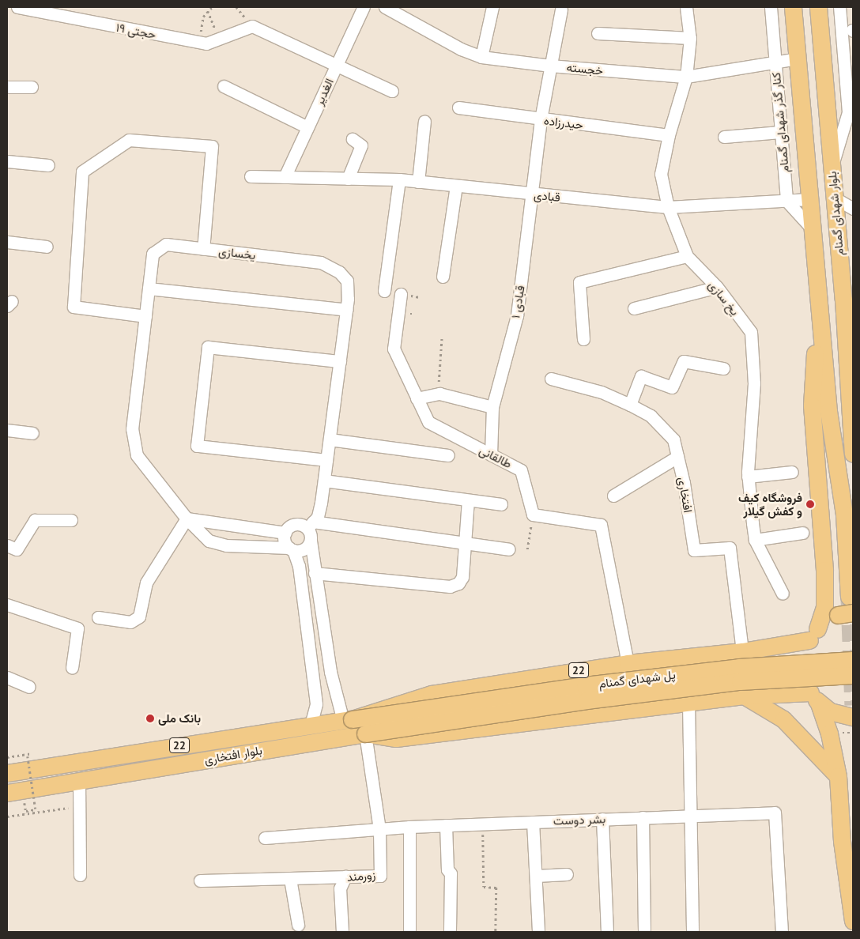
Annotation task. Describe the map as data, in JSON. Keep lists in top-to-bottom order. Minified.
{"streets":{"highway":["بلوار شهدای گمنام","22","پل شهدای گمنام","بلوار افتخاری"],"street":["حجتی ۱۹","خجسته","الغدیر","حیدرزاده","کنار گذر شهدای گمنام","قبادی","یخسازی","یخ سازی","قبادی ۱","طالقانی","افتخاری","بشر دوست","زورمند"]},"crossings":[["حجتی ۱۹","الغدیر"],["خجسته","کنار گذر شهدای گمنام"],["خجسته","بلوار شهدای گمنام"],["خجسته","یخ سازی"],["خجسته","قبادی ۱"],["الغدیر","قبادی"],["حیدرزاده","یخ سازی"],["حیدرزاده","قبادی ۱"],["کنار گذر شهدای گمنام","قبادی"],["قبادی","بلوار شهدای گمنام"],["قبادی","یخ سازی"],["قبادی","قبادی ۱"],["قبادی ۱","طالقانی"],["افتخاری","22"],["22","پل شهدای گمنام"],["22","بلوار افتخاری"],["22","زورمند"],["پل شهدای گمنام","بلوار افتخاری"],["پل شهدای گمنام","زورمند"],["بلوار افتخاری","زورمند"],["بشر دوست","زورمند"]],"places":["فروشگاه کیف و کفش گیلار","بانک ملی"]}
